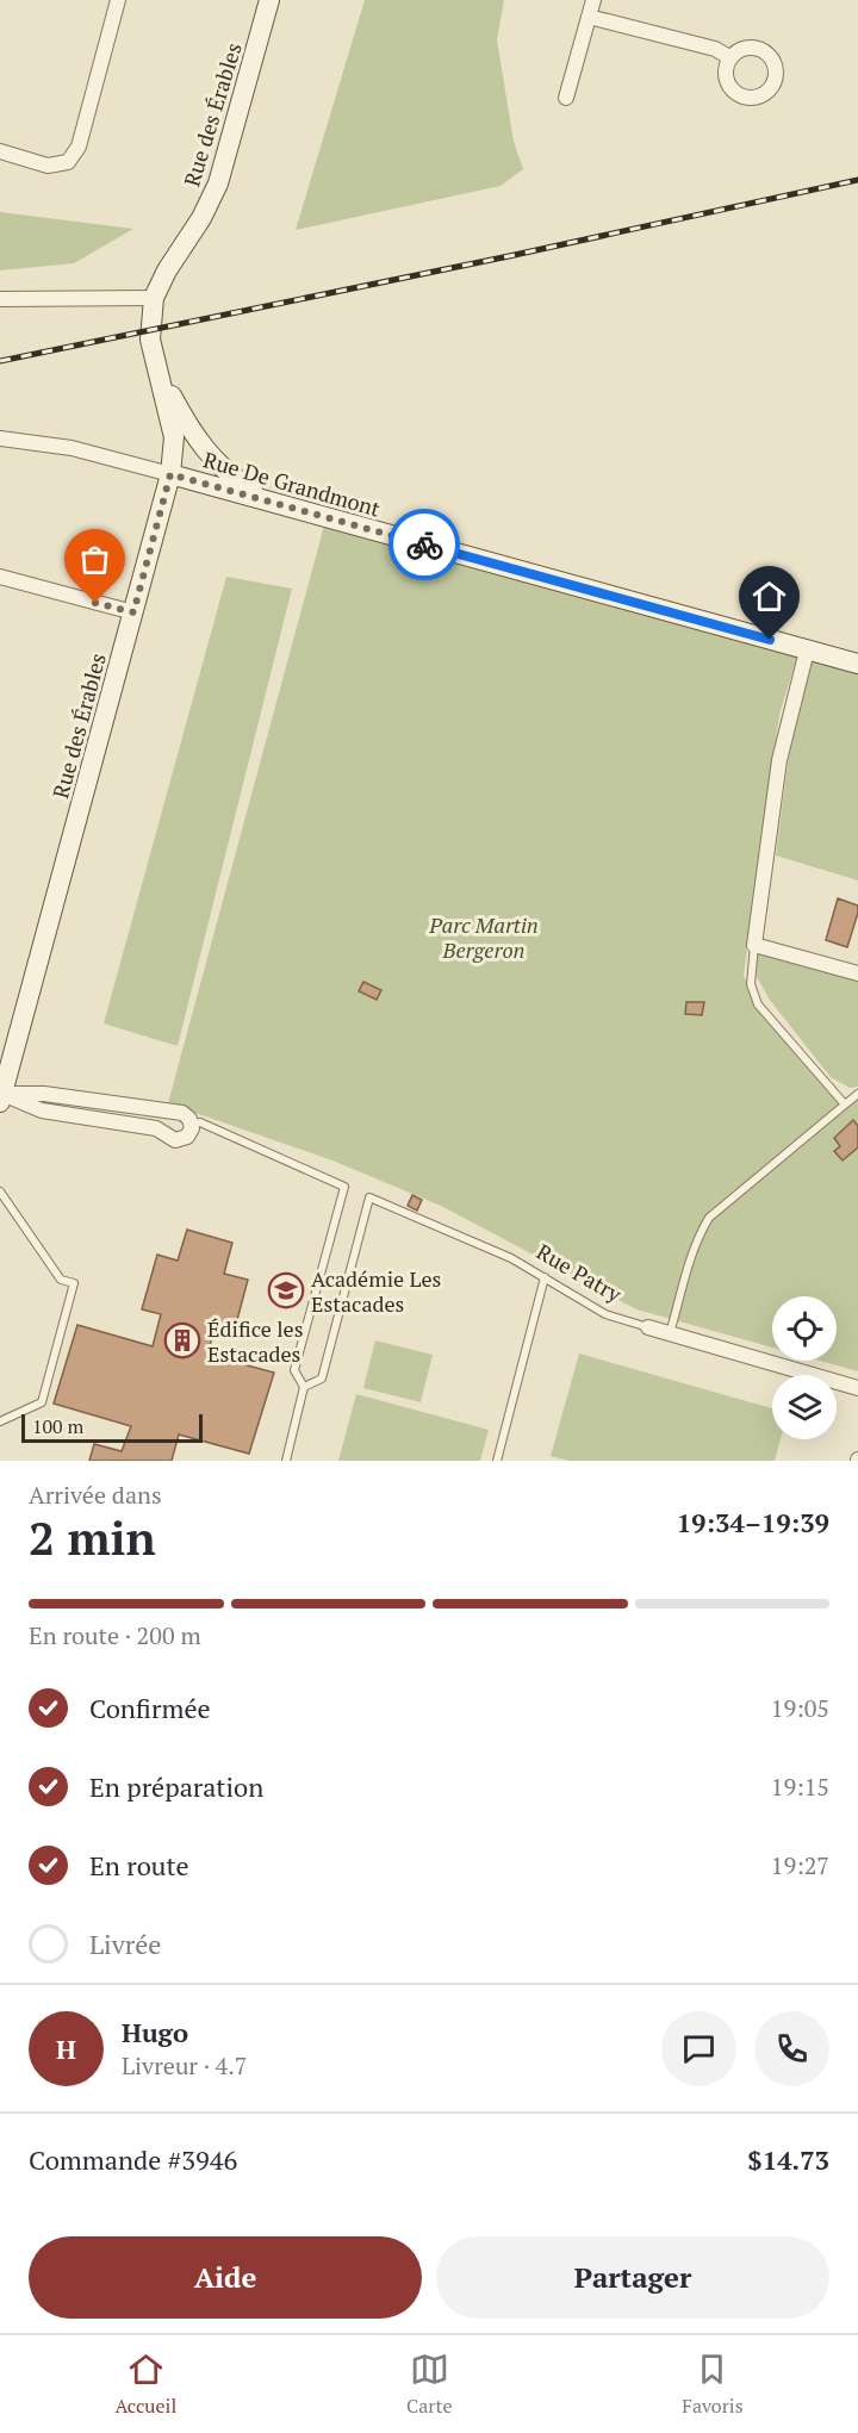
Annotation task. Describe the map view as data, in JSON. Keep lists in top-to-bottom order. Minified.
{"streets":{"street":["Rue des Érables","Rue De Grandmont","Rue Patry"]},"crossings":[["Rue des Érables","Rue De Grandmont"]],"parks":["Parc Martin Bergeron"],"places":{"school or university":["Académie Les Estacades"],"building":["Édifice les Estacades"]},"scale_bar":"100 m","page":{"scale":"100 m","heading":["2 min","Arrivée dans","19:34–19:39"],"panel":["Hugo","Livreur · 4.7","Commande #3946","$14.73"],"bar":"En route · 200 m","list":[["Confirmée","19:05"],["En préparation","19:15"],["En route","19:27"],"Livrée"],"round":"H","buttons":["Aide","Partager"],"tabs":["Accueil","Carte","Favoris"]}}
